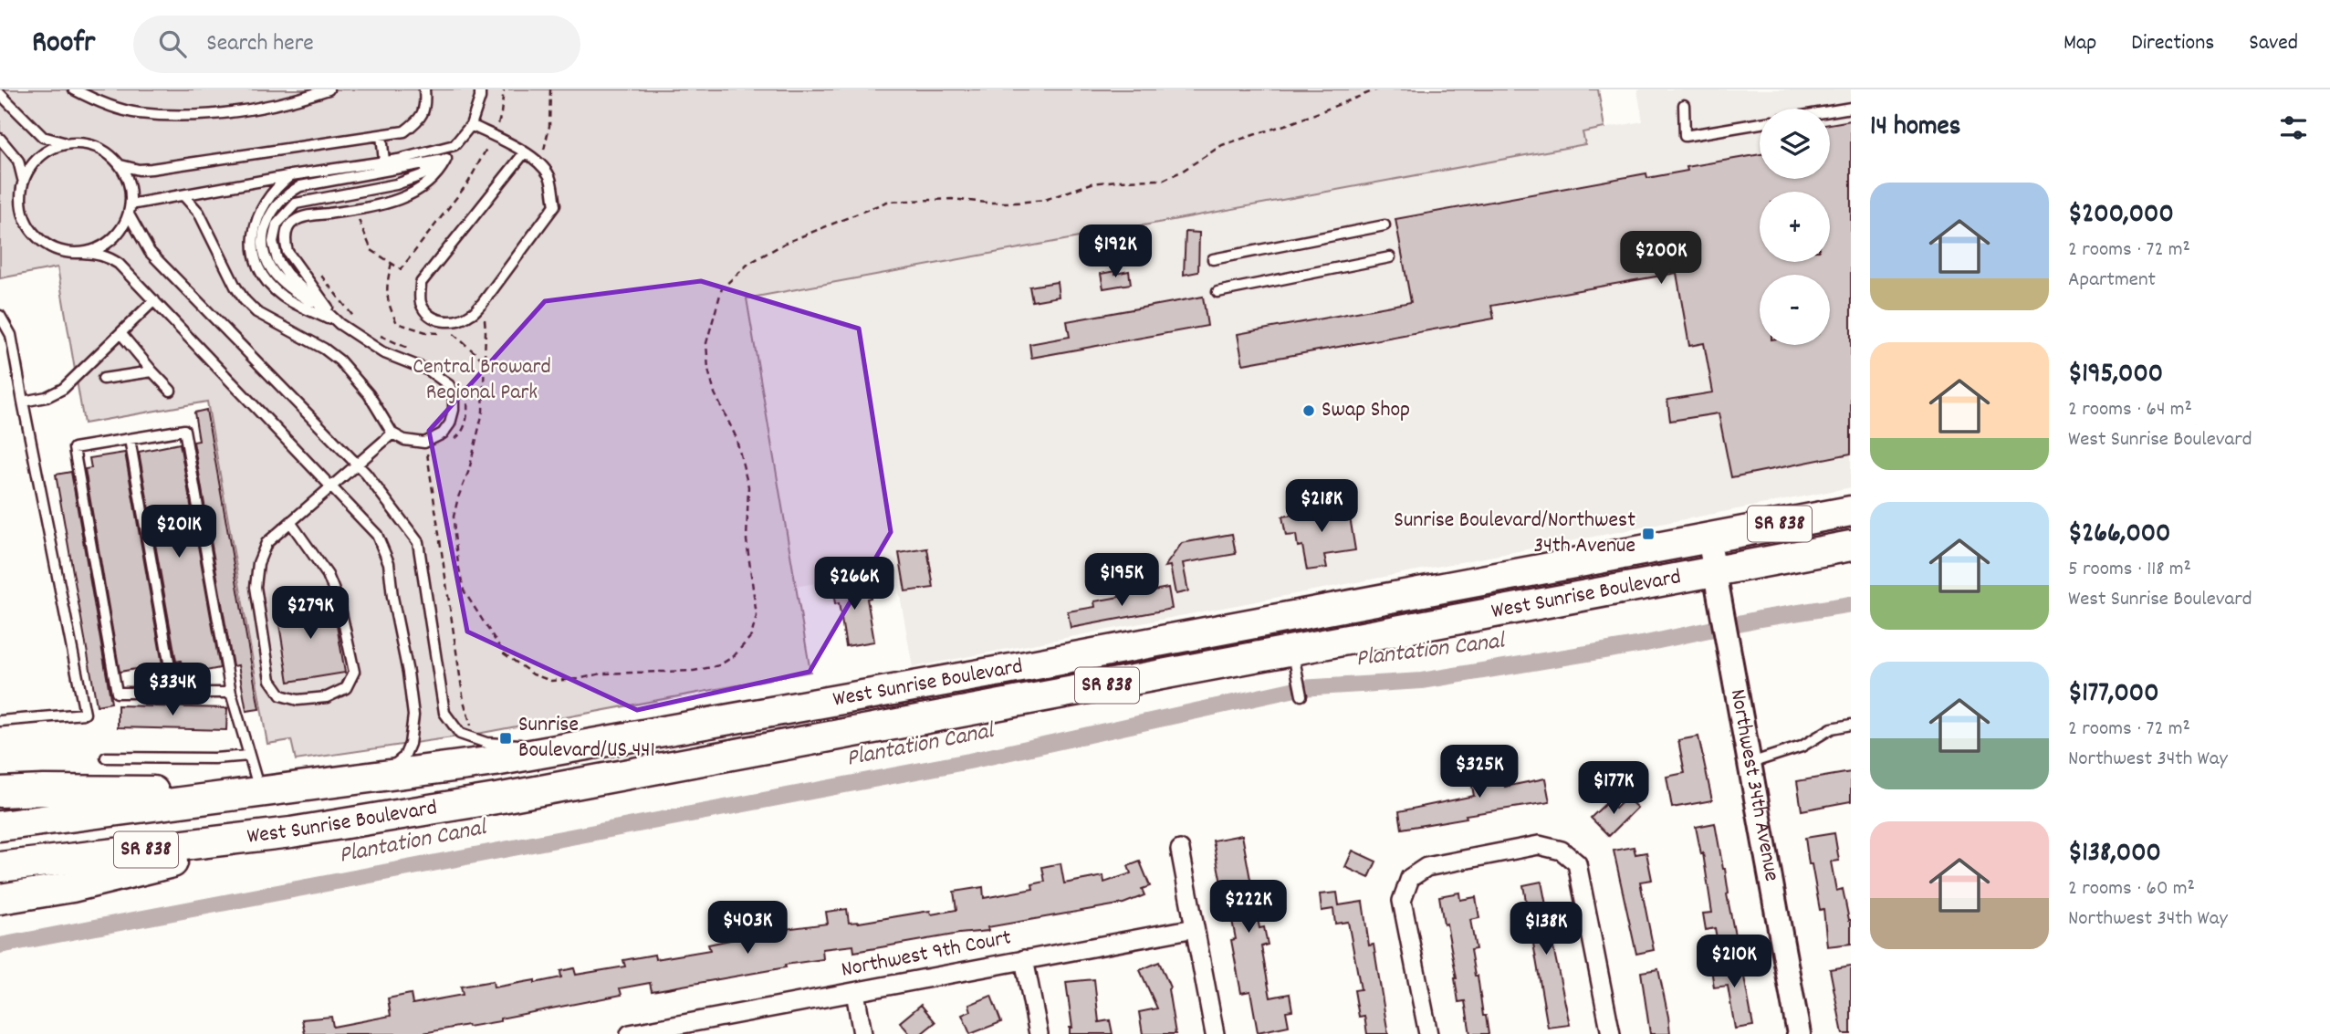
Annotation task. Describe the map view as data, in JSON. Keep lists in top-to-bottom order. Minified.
{"streets":{"main road":["SR 838","West Sunrise Boulevard"],"street":["Northwest 34th Avenue","Northwest 9th Court"]},"crossings":[["West Sunrise Boulevard","Northwest 34th Avenue"]],"water":["Plantation Canal"],"parks":["Central Broward Regional Park"],"places":{"other":["Swap Shop"],"transit":["Sunrise Boulevard/Northwest 34th Avenue","Sunrise Boulevard/US 441"]},"page":{"header":"Roofr","search":"Search here","nav":["Map","Directions","Saved"],"heading":"14 homes","map_buttons":["+","−"],"list":[{"name":"$200,000","note":"2 rooms · 72 m² · Apartment"},{"name":"$195,000","note":"2 rooms · 64 m² · West Sunrise Boulevard"},{"name":"$266,000","note":"5 rooms · 118 m² · West Sunrise Boulevard"},{"name":"$177,000","note":"2 rooms · 72 m² · Northwest 34th Way"},{"name":"$138,000","note":"2 rooms · 60 m² · Northwest 34th Way"}],"price":["$192K","$200K","$218K","$201K","$195K","$266K","$279K","$334K","$325K","$177K","$222K","$403K","$138K","$210K"]}}
